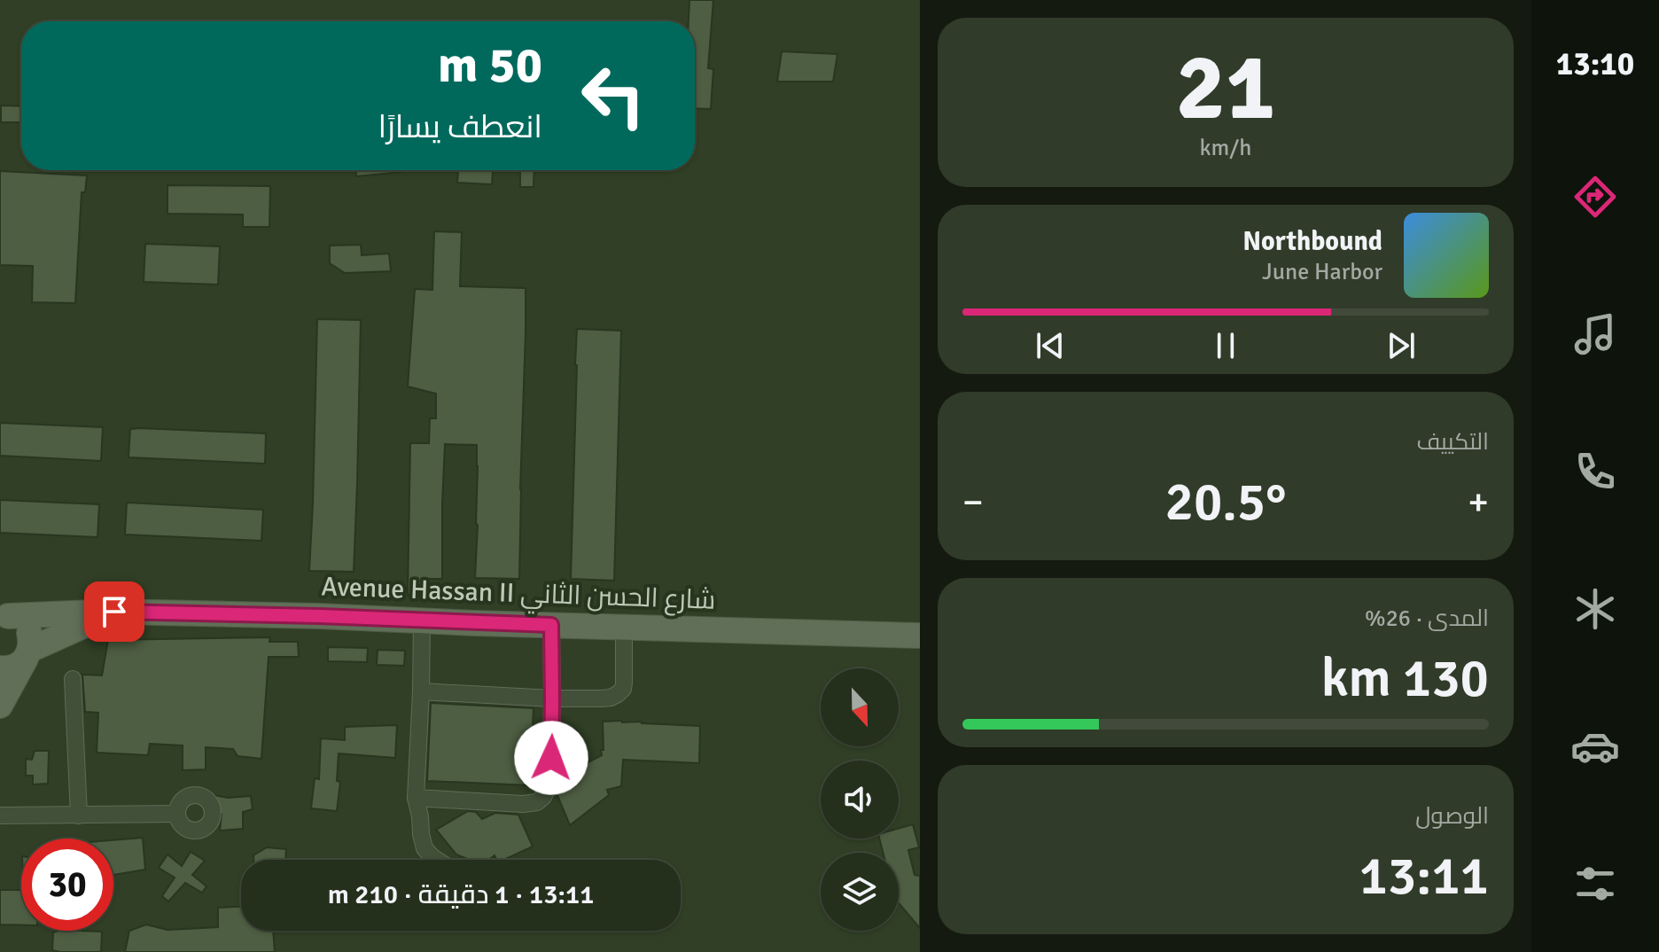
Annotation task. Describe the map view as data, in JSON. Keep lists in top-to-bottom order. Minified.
{"streets":{"main road":["Avenue Hassan II شارع الحسن الثاني"]},"north":"bottom","page":{"tabs":"13:10","tile":[["21","km/h"],"التكييف",["المدى · 26%","130 km"],["الوصول","13:11"]],"turn":["50 m","انعطف يسارًا"],"song":["Northbound","June Harbor"],"heat":["−","20.5°","+"],"limit":"30","trip":"13:11 · 1 دقيقة · 210 m"}}
